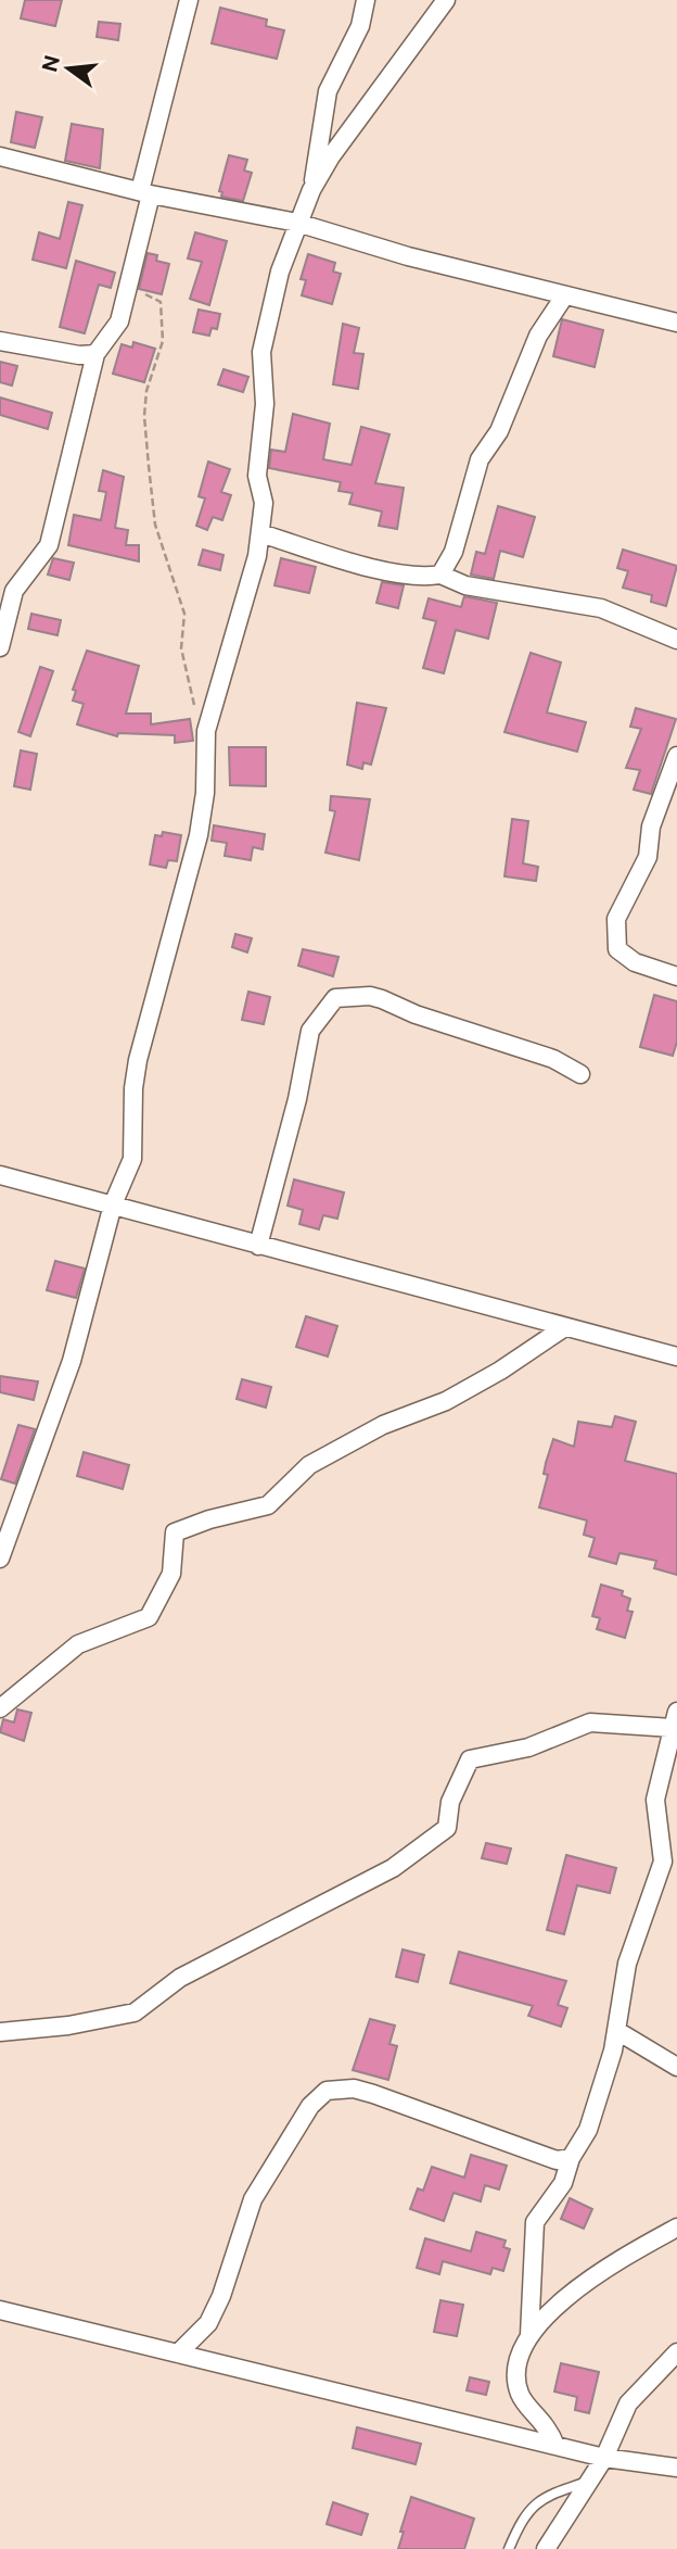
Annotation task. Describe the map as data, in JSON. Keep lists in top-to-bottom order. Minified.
{"north":"left"}
